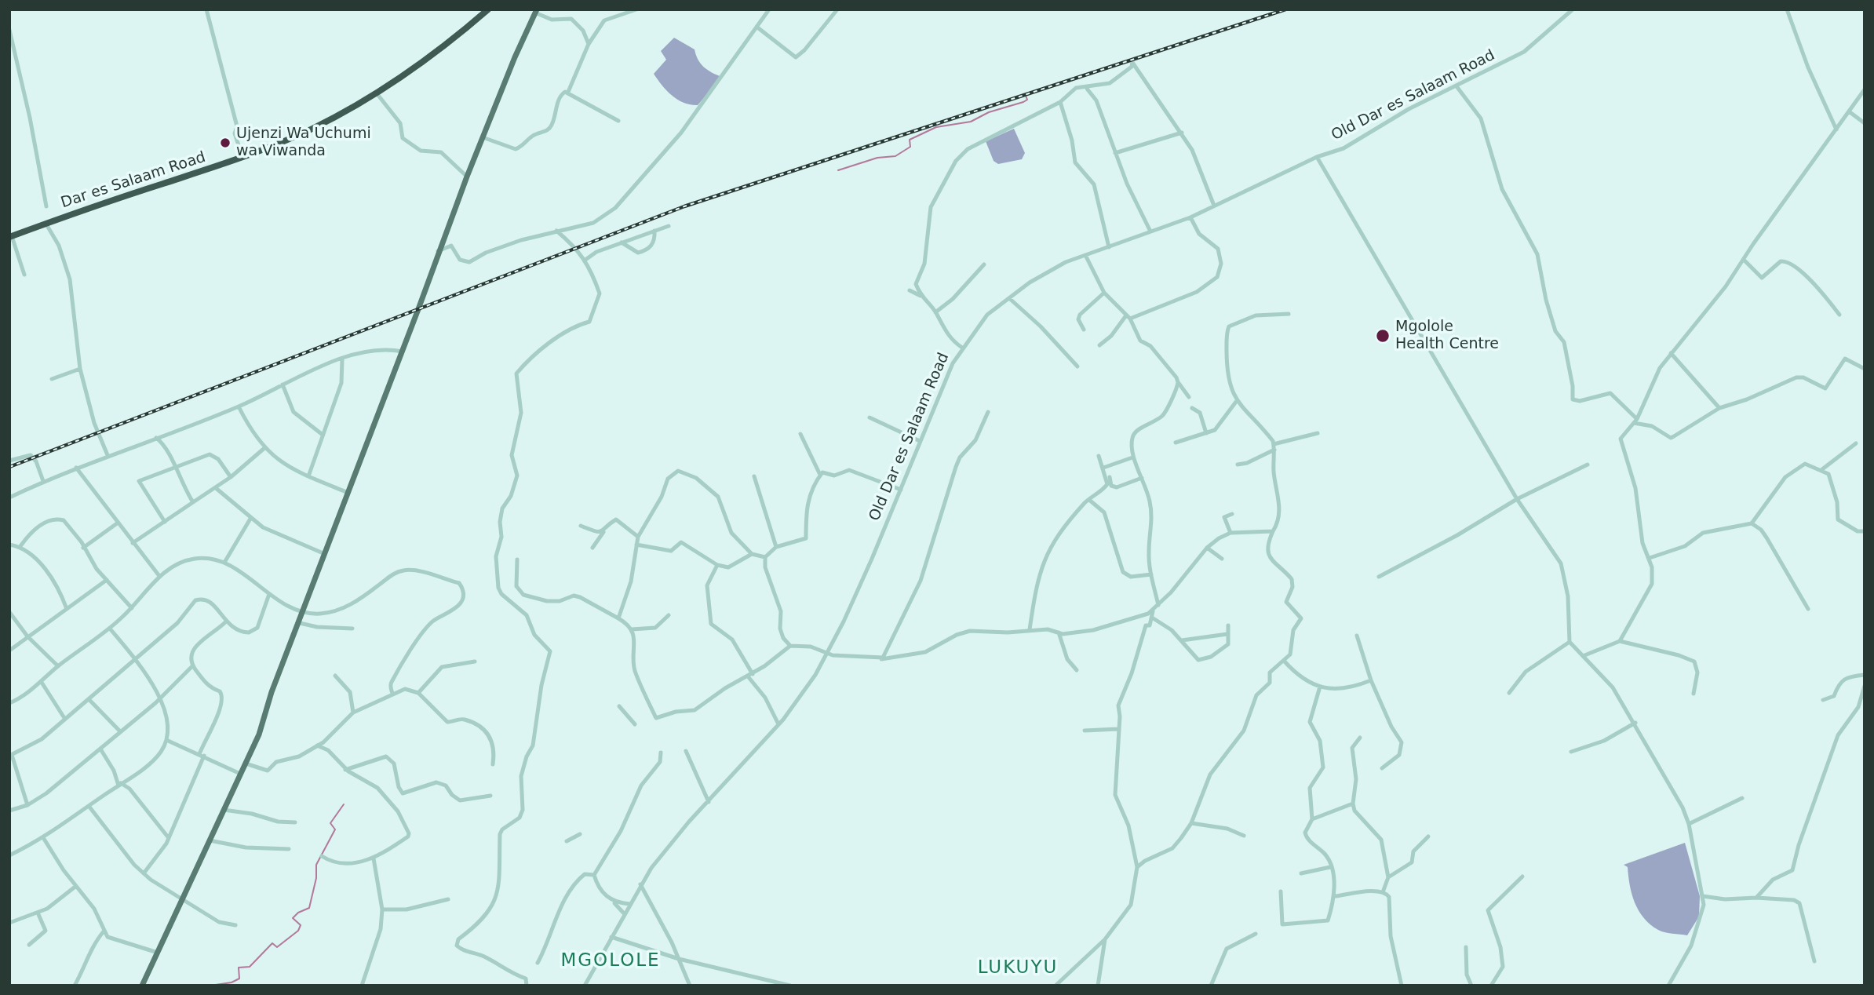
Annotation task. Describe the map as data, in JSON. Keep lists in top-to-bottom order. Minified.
{"streets":{"highway":["Dar es Salaam Road"],"street":["Old Dar es Salaam Road"]},"districts":["MGOLOLE","LUKUYU"],"places":["Ujenzi Wa Uchumi wa Viwanda","Mgolole Health Centre"]}
